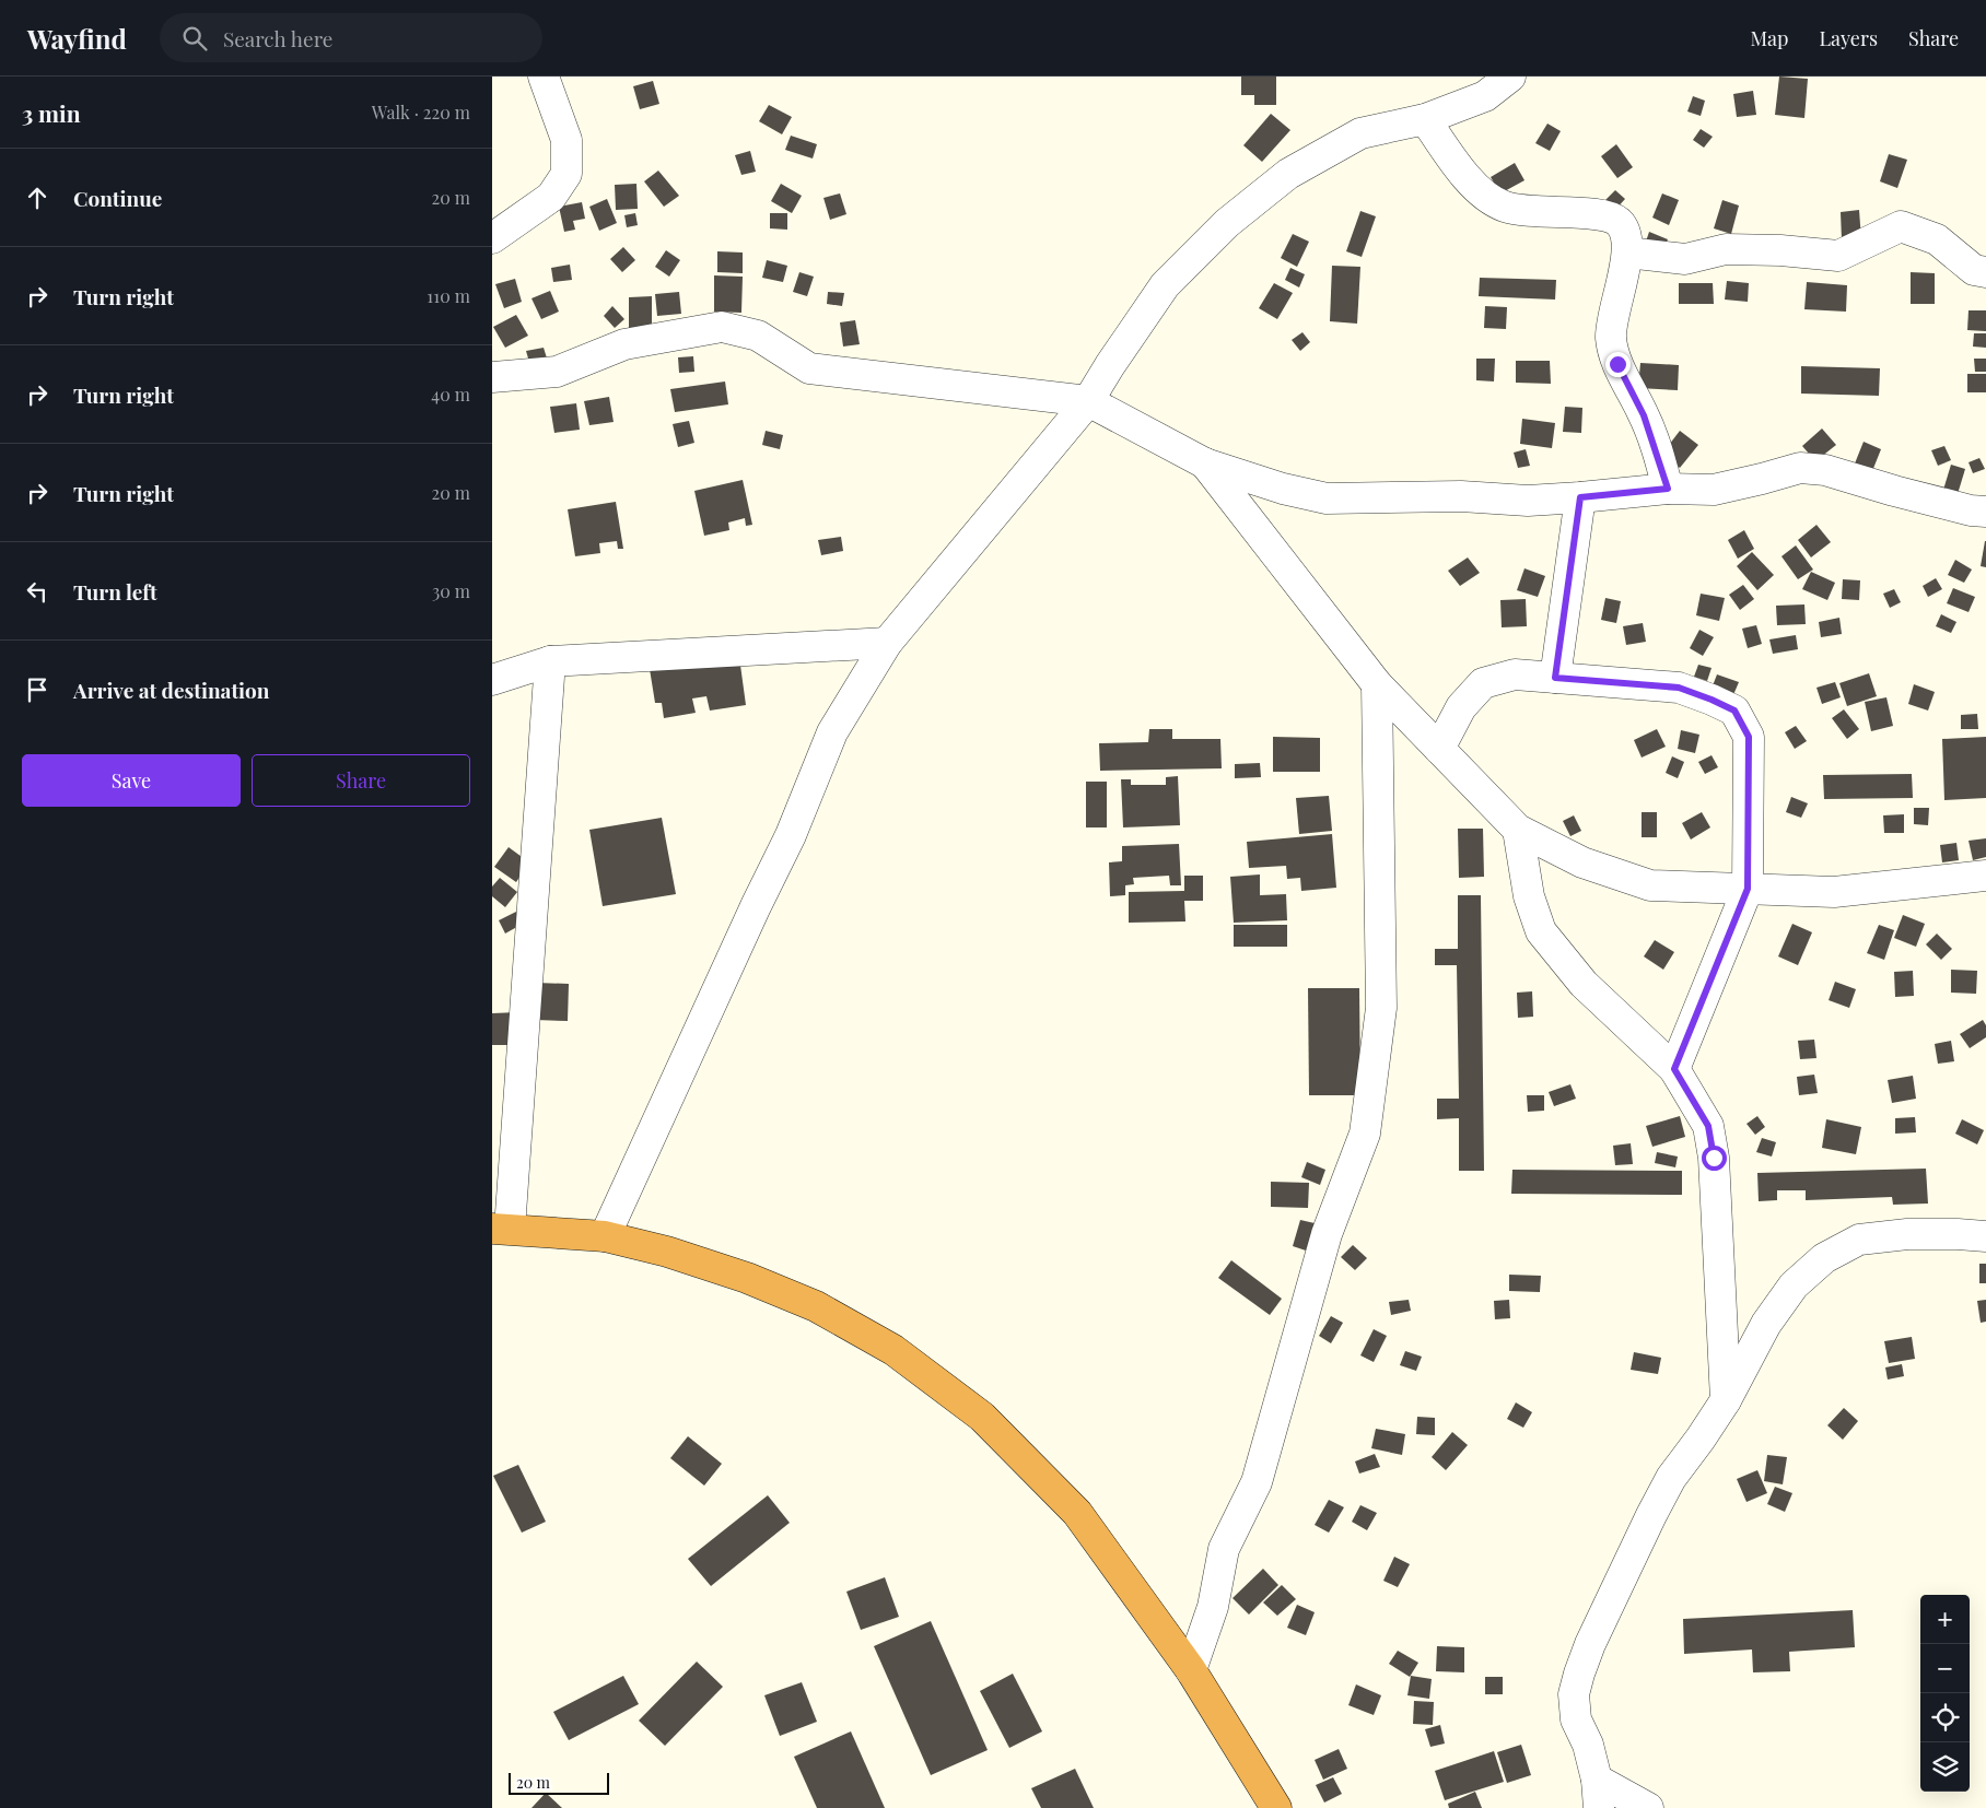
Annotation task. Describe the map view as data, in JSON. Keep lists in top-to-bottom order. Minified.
{"scale_bar":"20 m","page":{"header":"Wayfind","search":"Search here","nav":["Map","Layers","Share"],"heading":["3 min","Walk · 220 m"],"list":[["Continue","20 m"],["Turn right","110 m"],["Turn right","40 m"],["Turn right","20 m"],["Turn left","30 m"],"Arrive at destination"],"buttons":["Save","Share"],"map_buttons":["+","−"],"scale":"20 m"}}
